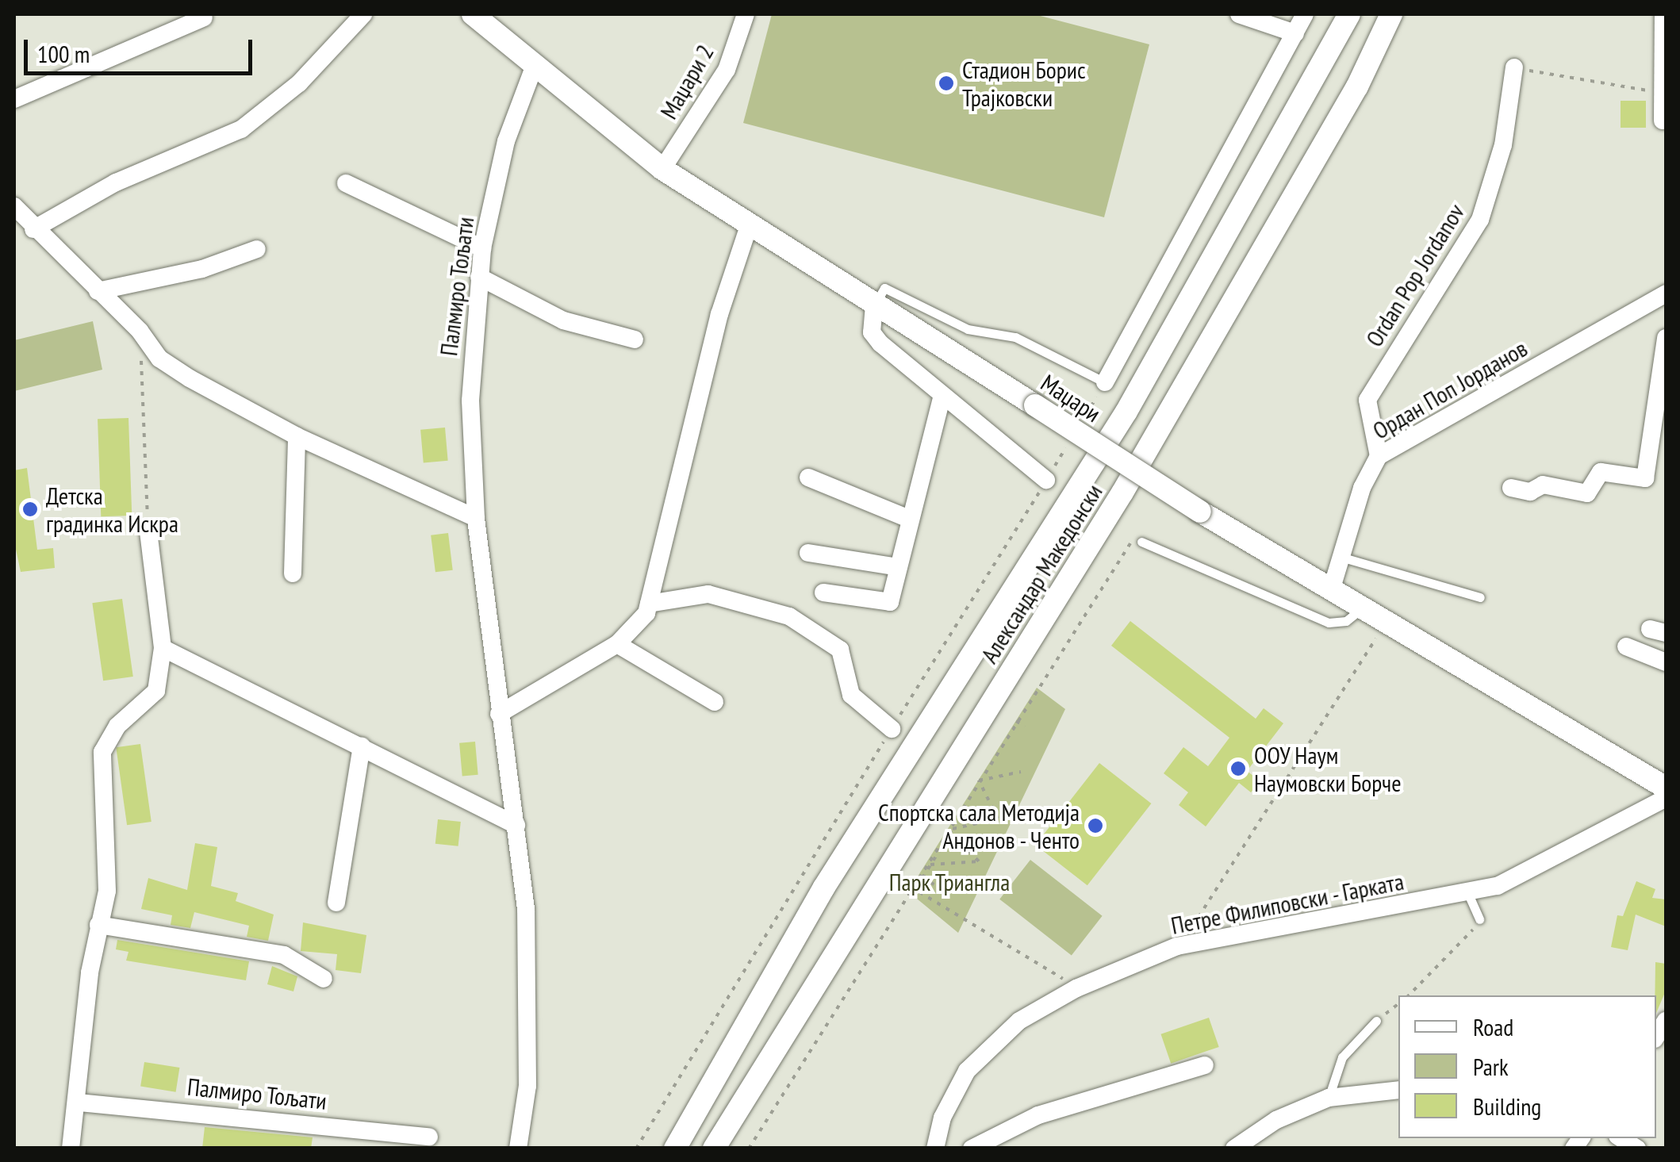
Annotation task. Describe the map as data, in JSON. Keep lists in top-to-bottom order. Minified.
{"streets":{"street":["Маџари 2","Ordan Pop Jordanov","Палмиро Тољати","Ордан Поп Јорданов","Маџари","Александар Македонски","Петре Филиповски - Гарката"]},"crossings":[["Маџари 2","Маџари"],["Ordan Pop Jordanov","Ордан Поп Јорданов"],["Палмиро Тољати","Маџари"],["Ордан Поп Јорданов","Маџари"]],"parks":["Парк Триангла"],"places":["Стадион Борис Трајковски","Детска градинка Искра","ООУ Наум Наумовски Борче","Спортска сала Методија Андонов - Ченто"],"legend":["Road","Park","Building"],"scale_bar":"100 m"}
